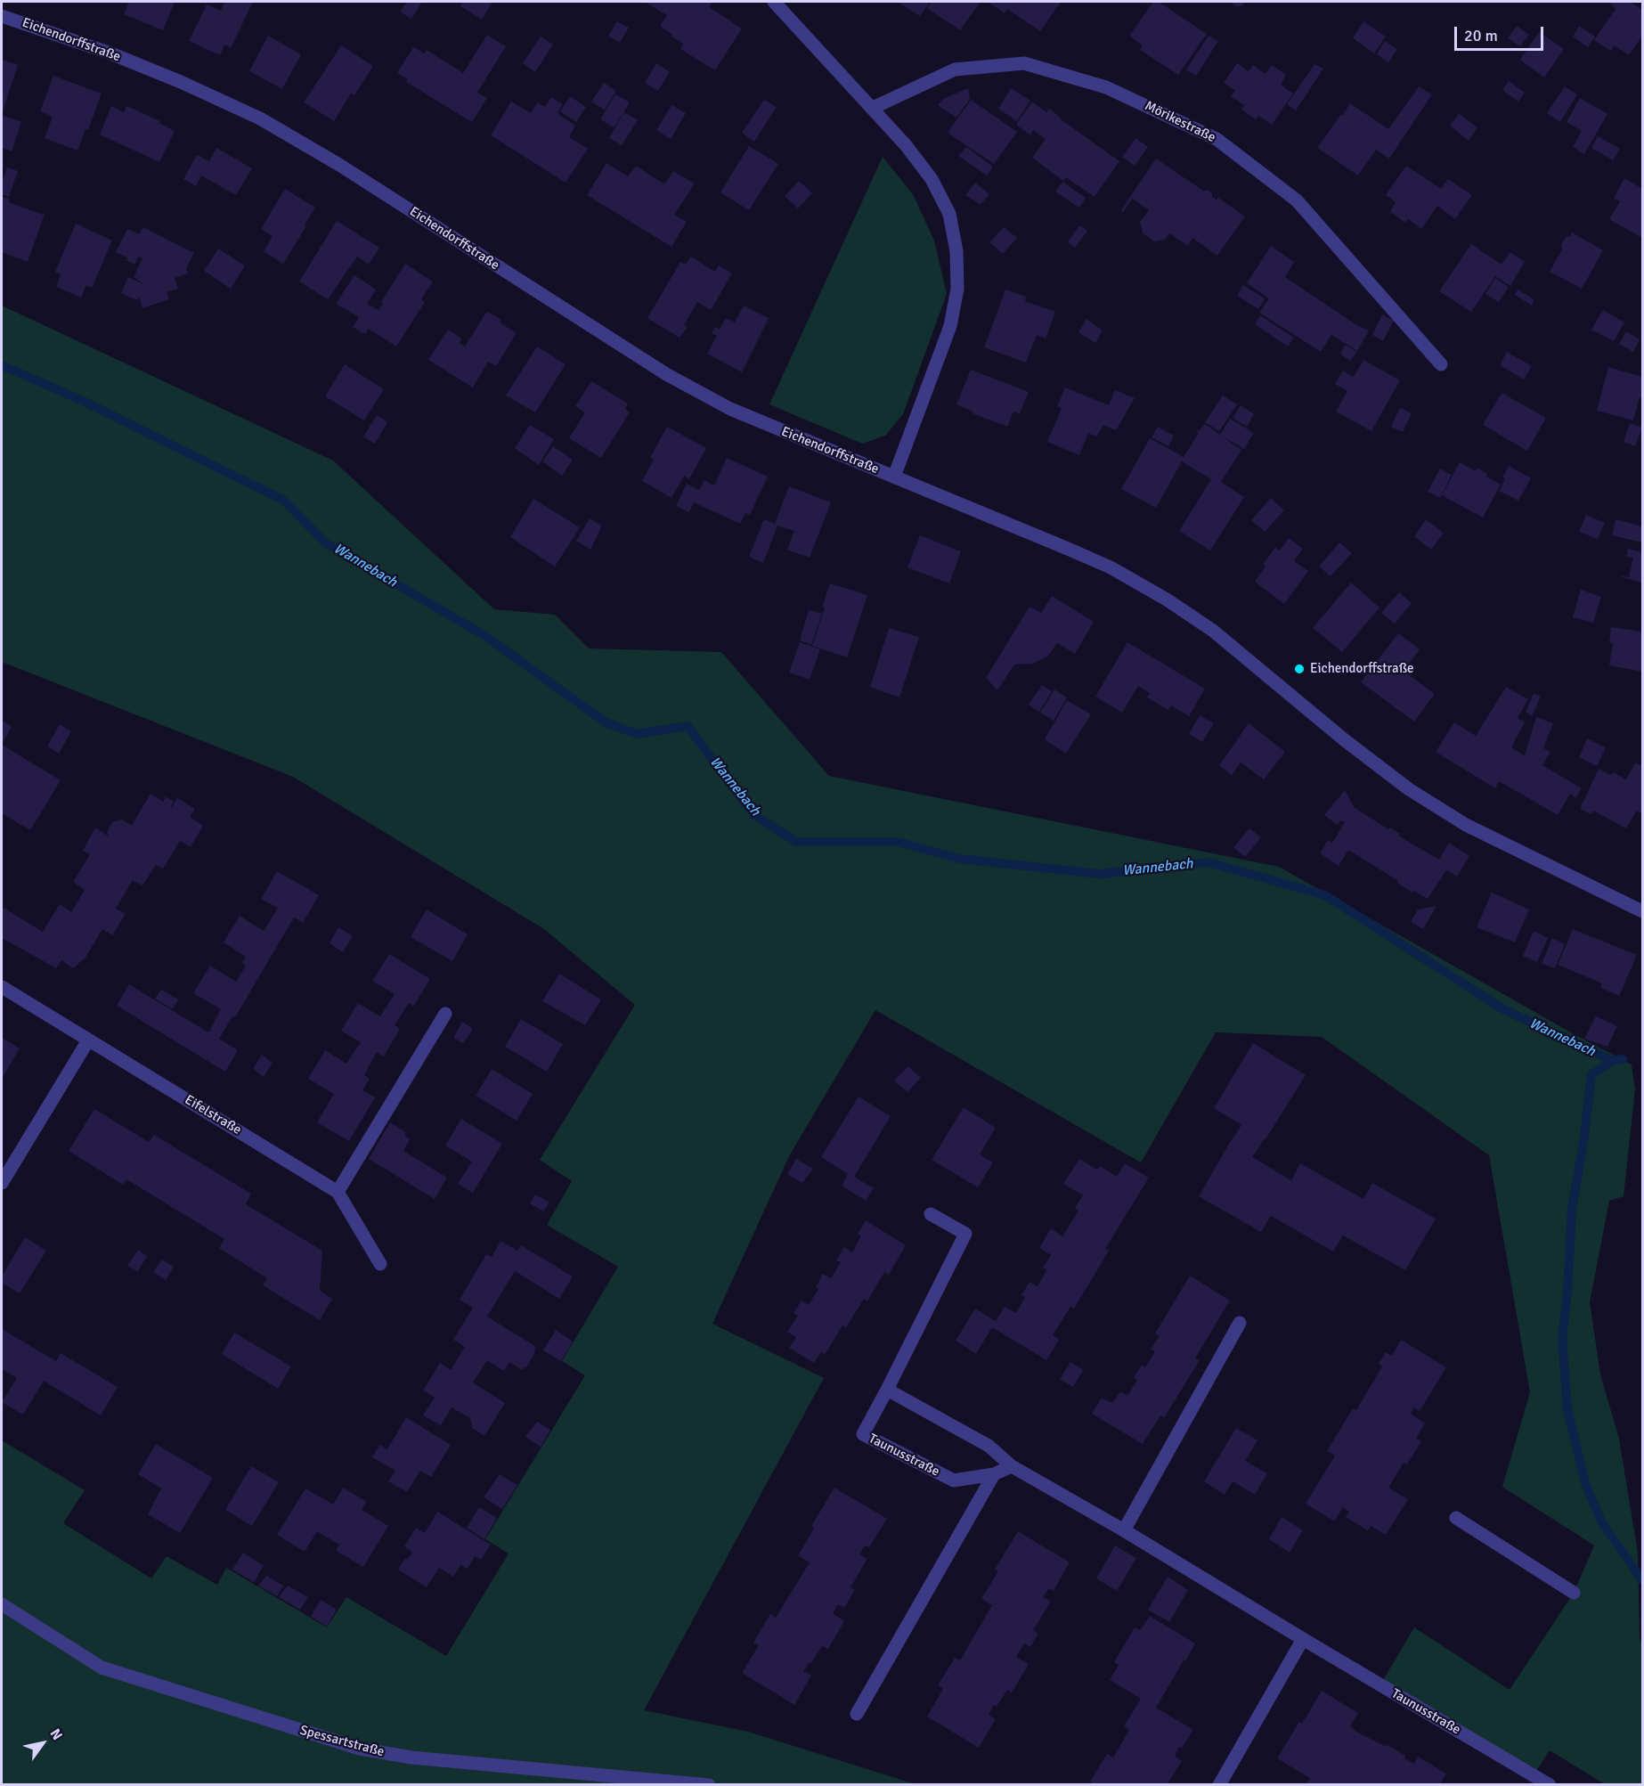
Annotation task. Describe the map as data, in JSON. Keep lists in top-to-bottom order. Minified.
{"streets":{"street":["Eichendorffstraße","Mörikestraße","Eifelstraße","Taunusstraße","Spessartstraße"]},"water":["Wannebach"],"places":["Eichendorffstraße"],"scale_bar":"20 m","north":"top right"}
